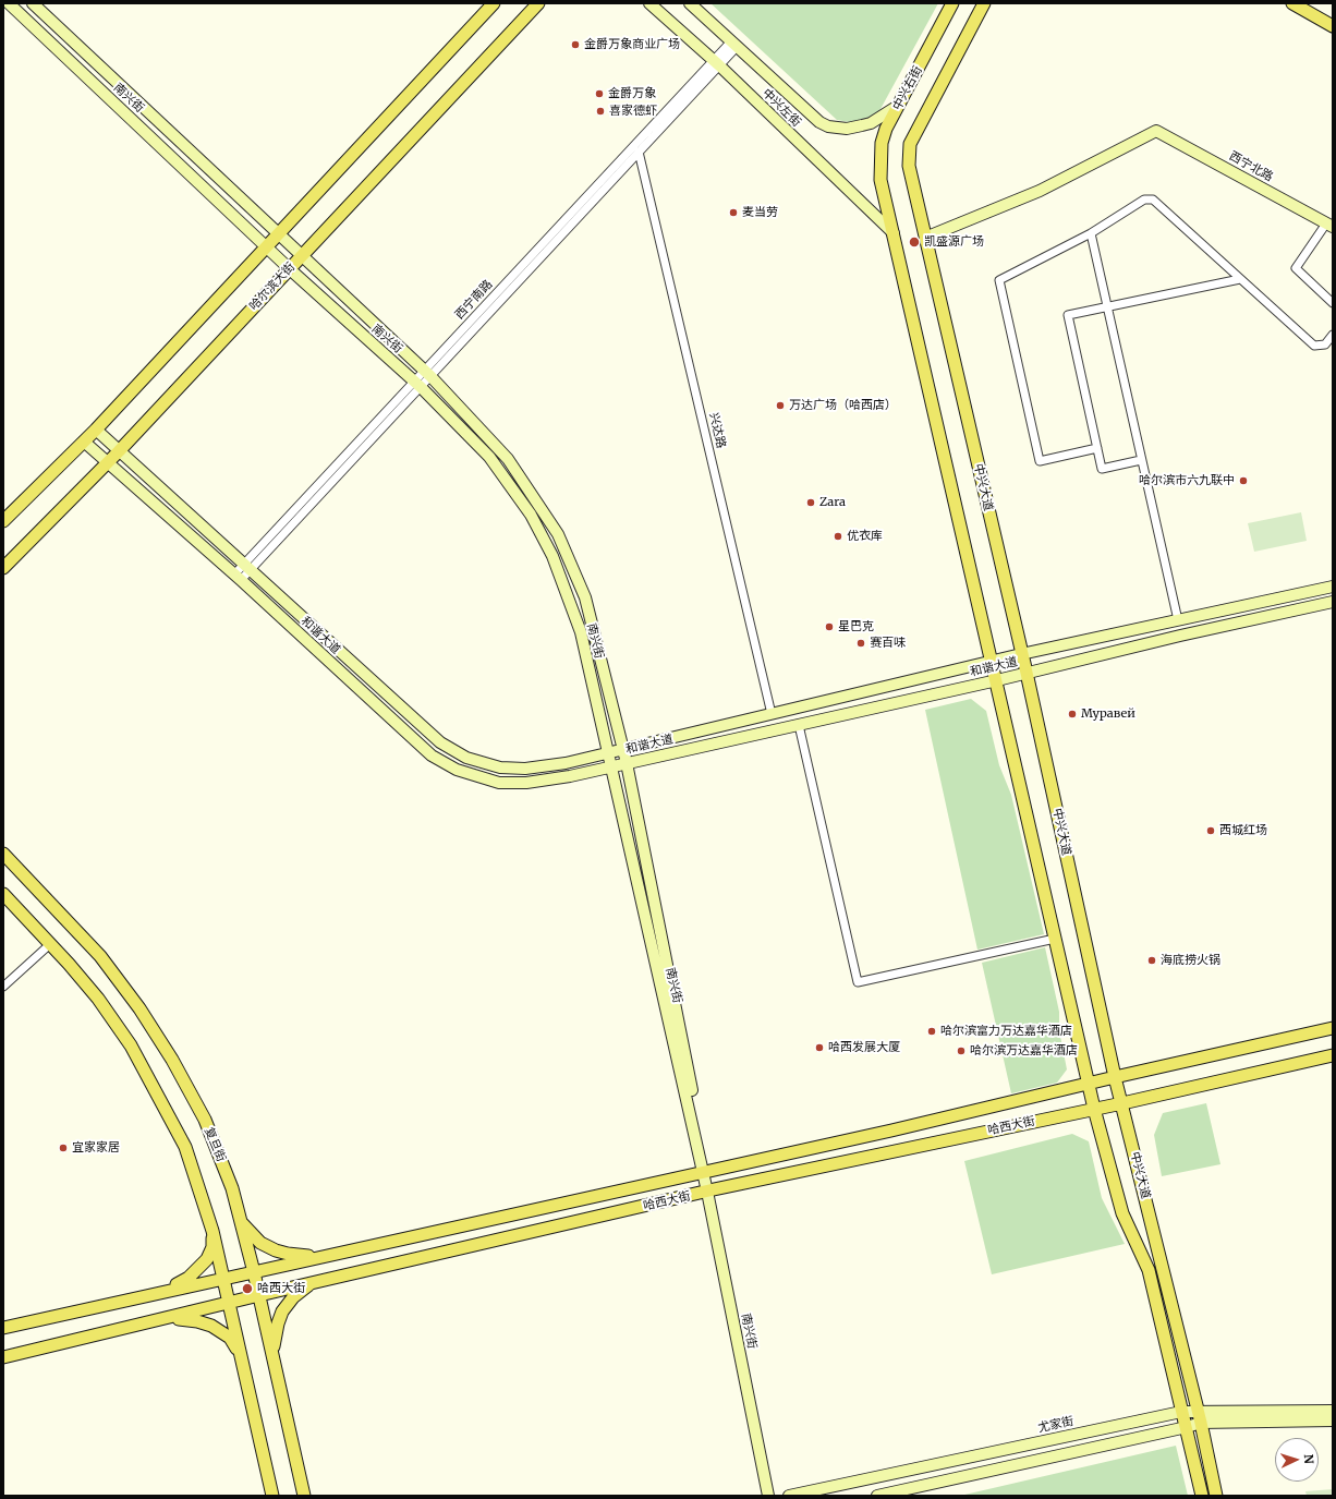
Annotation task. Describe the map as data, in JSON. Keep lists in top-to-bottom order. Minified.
{"streets":{"main road":["中兴右街","南兴街","中兴左街","西宁北路","哈尔滨大街","中兴大道","和谐大道","哈西大街","复旦街","尤家街"],"street":["西宁南路","兴达路"]},"crossings":[["中兴右街","中兴左街"],["南兴街","哈尔滨大街"],["南兴街","西宁南路"],["南兴街","和谐大道"],["南兴街","哈西大街"],["中兴左街","西宁南路"],["西宁北路","中兴大道"],["哈尔滨大街","和谐大道"],["西宁南路","兴达路"],["西宁南路","和谐大道"],["兴达路","和谐大道"],["中兴大道","和谐大道"],["中兴大道","哈西大街"],["中兴大道","尤家街"],["哈西大街","复旦街"]],"places":["金爵万象商业广场","金爵万象","喜家德虾","麦当劳","凯盛源广场","万达广场（哈西店）","哈尔滨市六九联中","Zara","优衣库","星巴克","赛百味","Муравей","西城红场","海底捞火锅","哈尔滨富力万达嘉华酒店","哈西发展大厦","哈尔滨万达嘉华酒店","宜家家居","哈西大街"],"north":"right"}
